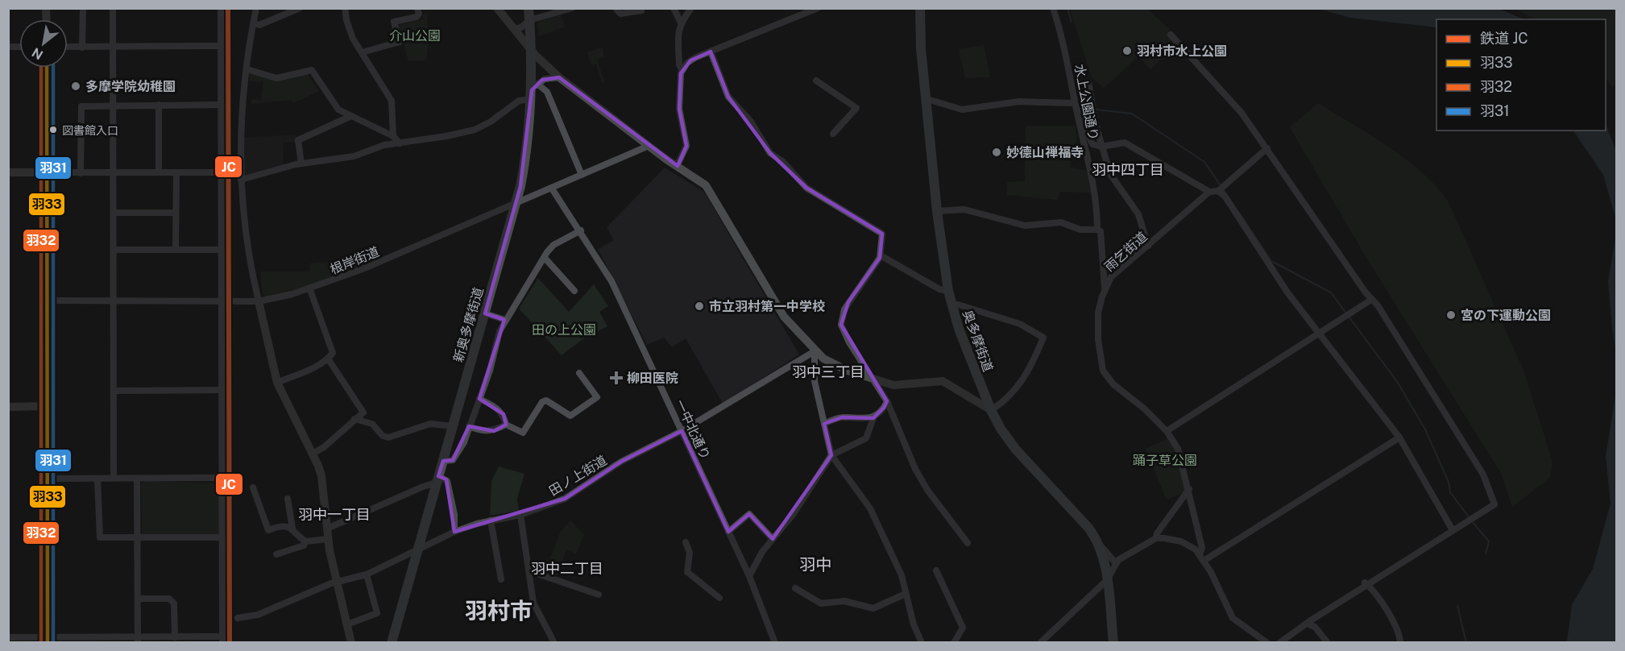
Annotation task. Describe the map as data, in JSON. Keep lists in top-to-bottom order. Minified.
{"streets":{"main road":["新奥多摩街道","奥多摩街道"],"street":["水上公園通り","雨乞街道","根岸街道","一中北通り","田ノ上街道"]},"crossings":[["水上公園通り","雨乞街道"],["根岸街道","新奥多摩街道"],["根岸街道","一中北通り"],["新奥多摩街道","田ノ上街道"],["一中北通り","田ノ上街道"]],"districts":["羽中四丁目","羽中三丁目","羽中一丁目","羽中","羽中二丁目","羽村市"],"parks":["介山公園","田の上公園","踊子草公園"],"places":{"other":["羽村市水上公園","多摩学院幼稚園","図書館入口","妙德山禅福寺","市立羽村第一中学校","宮の下運動公園"],"health":["柳田医院"]},"lines":["rail line JC","transit line 羽33","transit line 羽32","transit line 羽31"],"legend":["鉄道 JC","羽33","羽32","羽31"],"north":"bottom left"}
